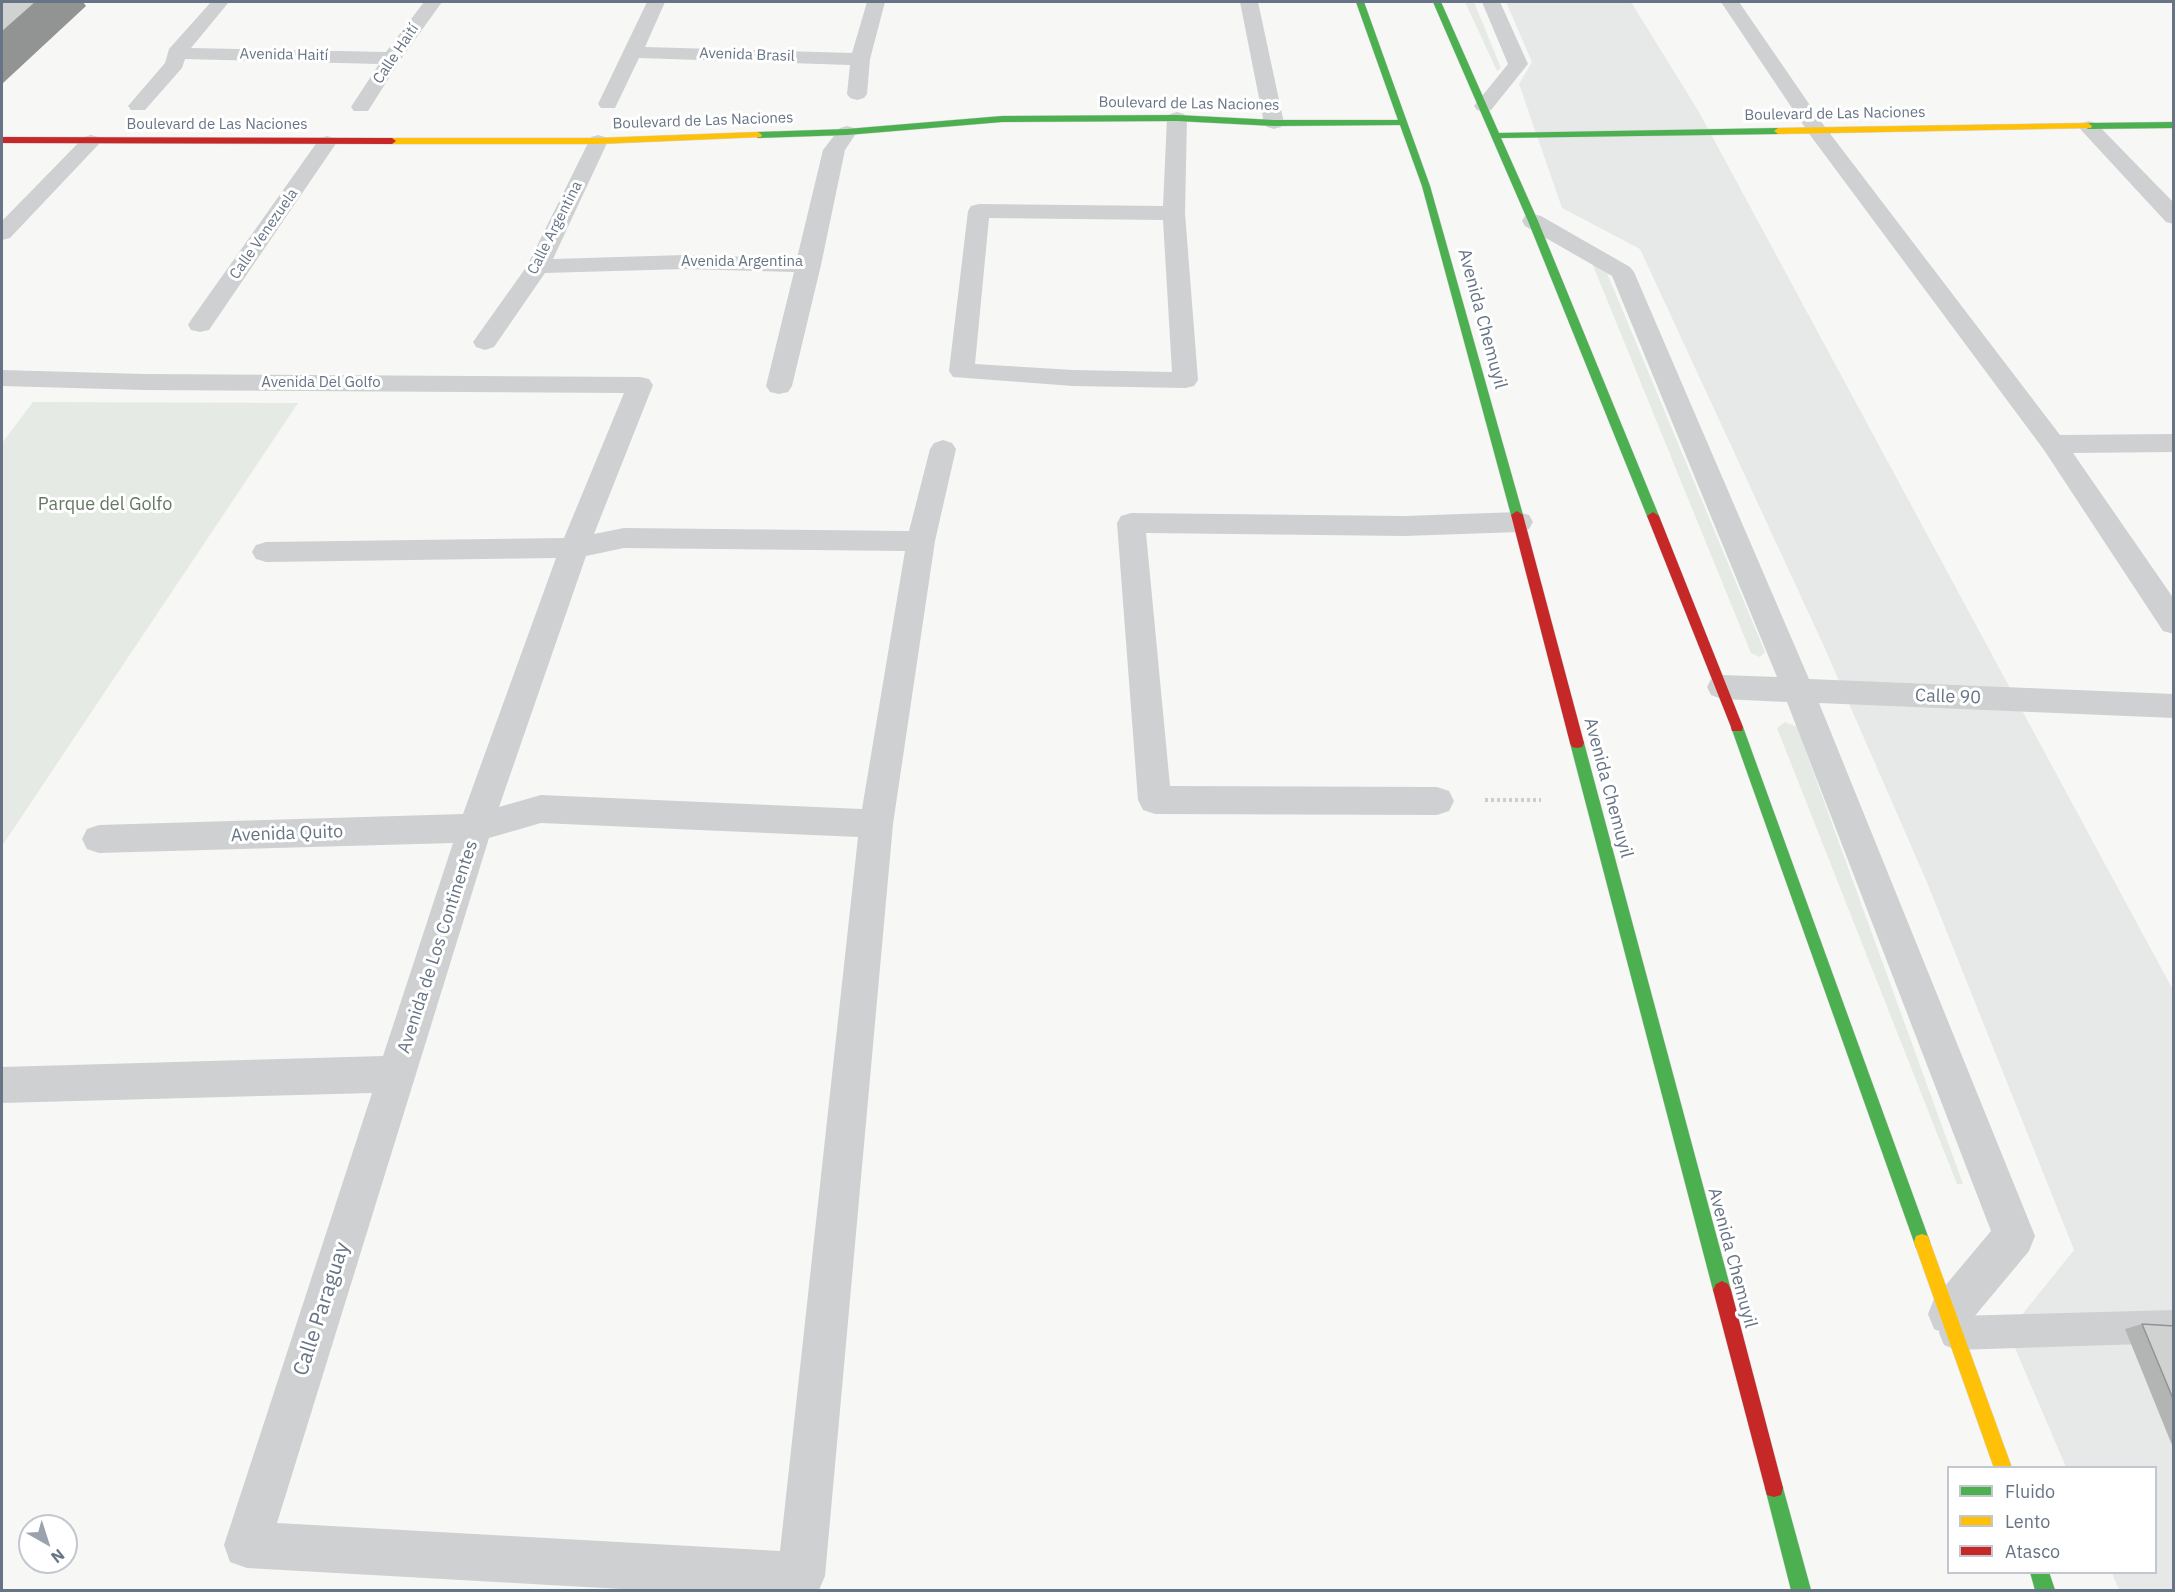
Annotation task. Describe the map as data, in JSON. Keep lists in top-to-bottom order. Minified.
{"streets":{"main road":["Boulevard de Las Naciones","Avenida Chemuyil"],"street":["Calle Haití","Avenida Haití","Avenida Brasil","Calle Argentina","Calle Venezuela","Avenida Argentina","Avenida Del Golfo","Calle 90","Avenida Quito","Avenida de Los Continentes","Calle Paraguay"]},"crossings":[["Calle Haití","Avenida Haití"],["Boulevard de Las Naciones","Calle Argentina"],["Boulevard de Las Naciones","Calle Venezuela"],["Boulevard de Las Naciones","Avenida Argentina"],["Boulevard de Las Naciones","Avenida Chemuyil"],["Calle Argentina","Avenida Argentina"],["Avenida Del Golfo","Avenida de Los Continentes"],["Avenida Quito","Avenida de Los Continentes"],["Avenida Quito","Calle Paraguay"],["Avenida de Los Continentes","Calle Paraguay"]],"parks":["Parque del Golfo"],"legend":["Fluido","Lento","Atasco"],"north":"bottom right"}
